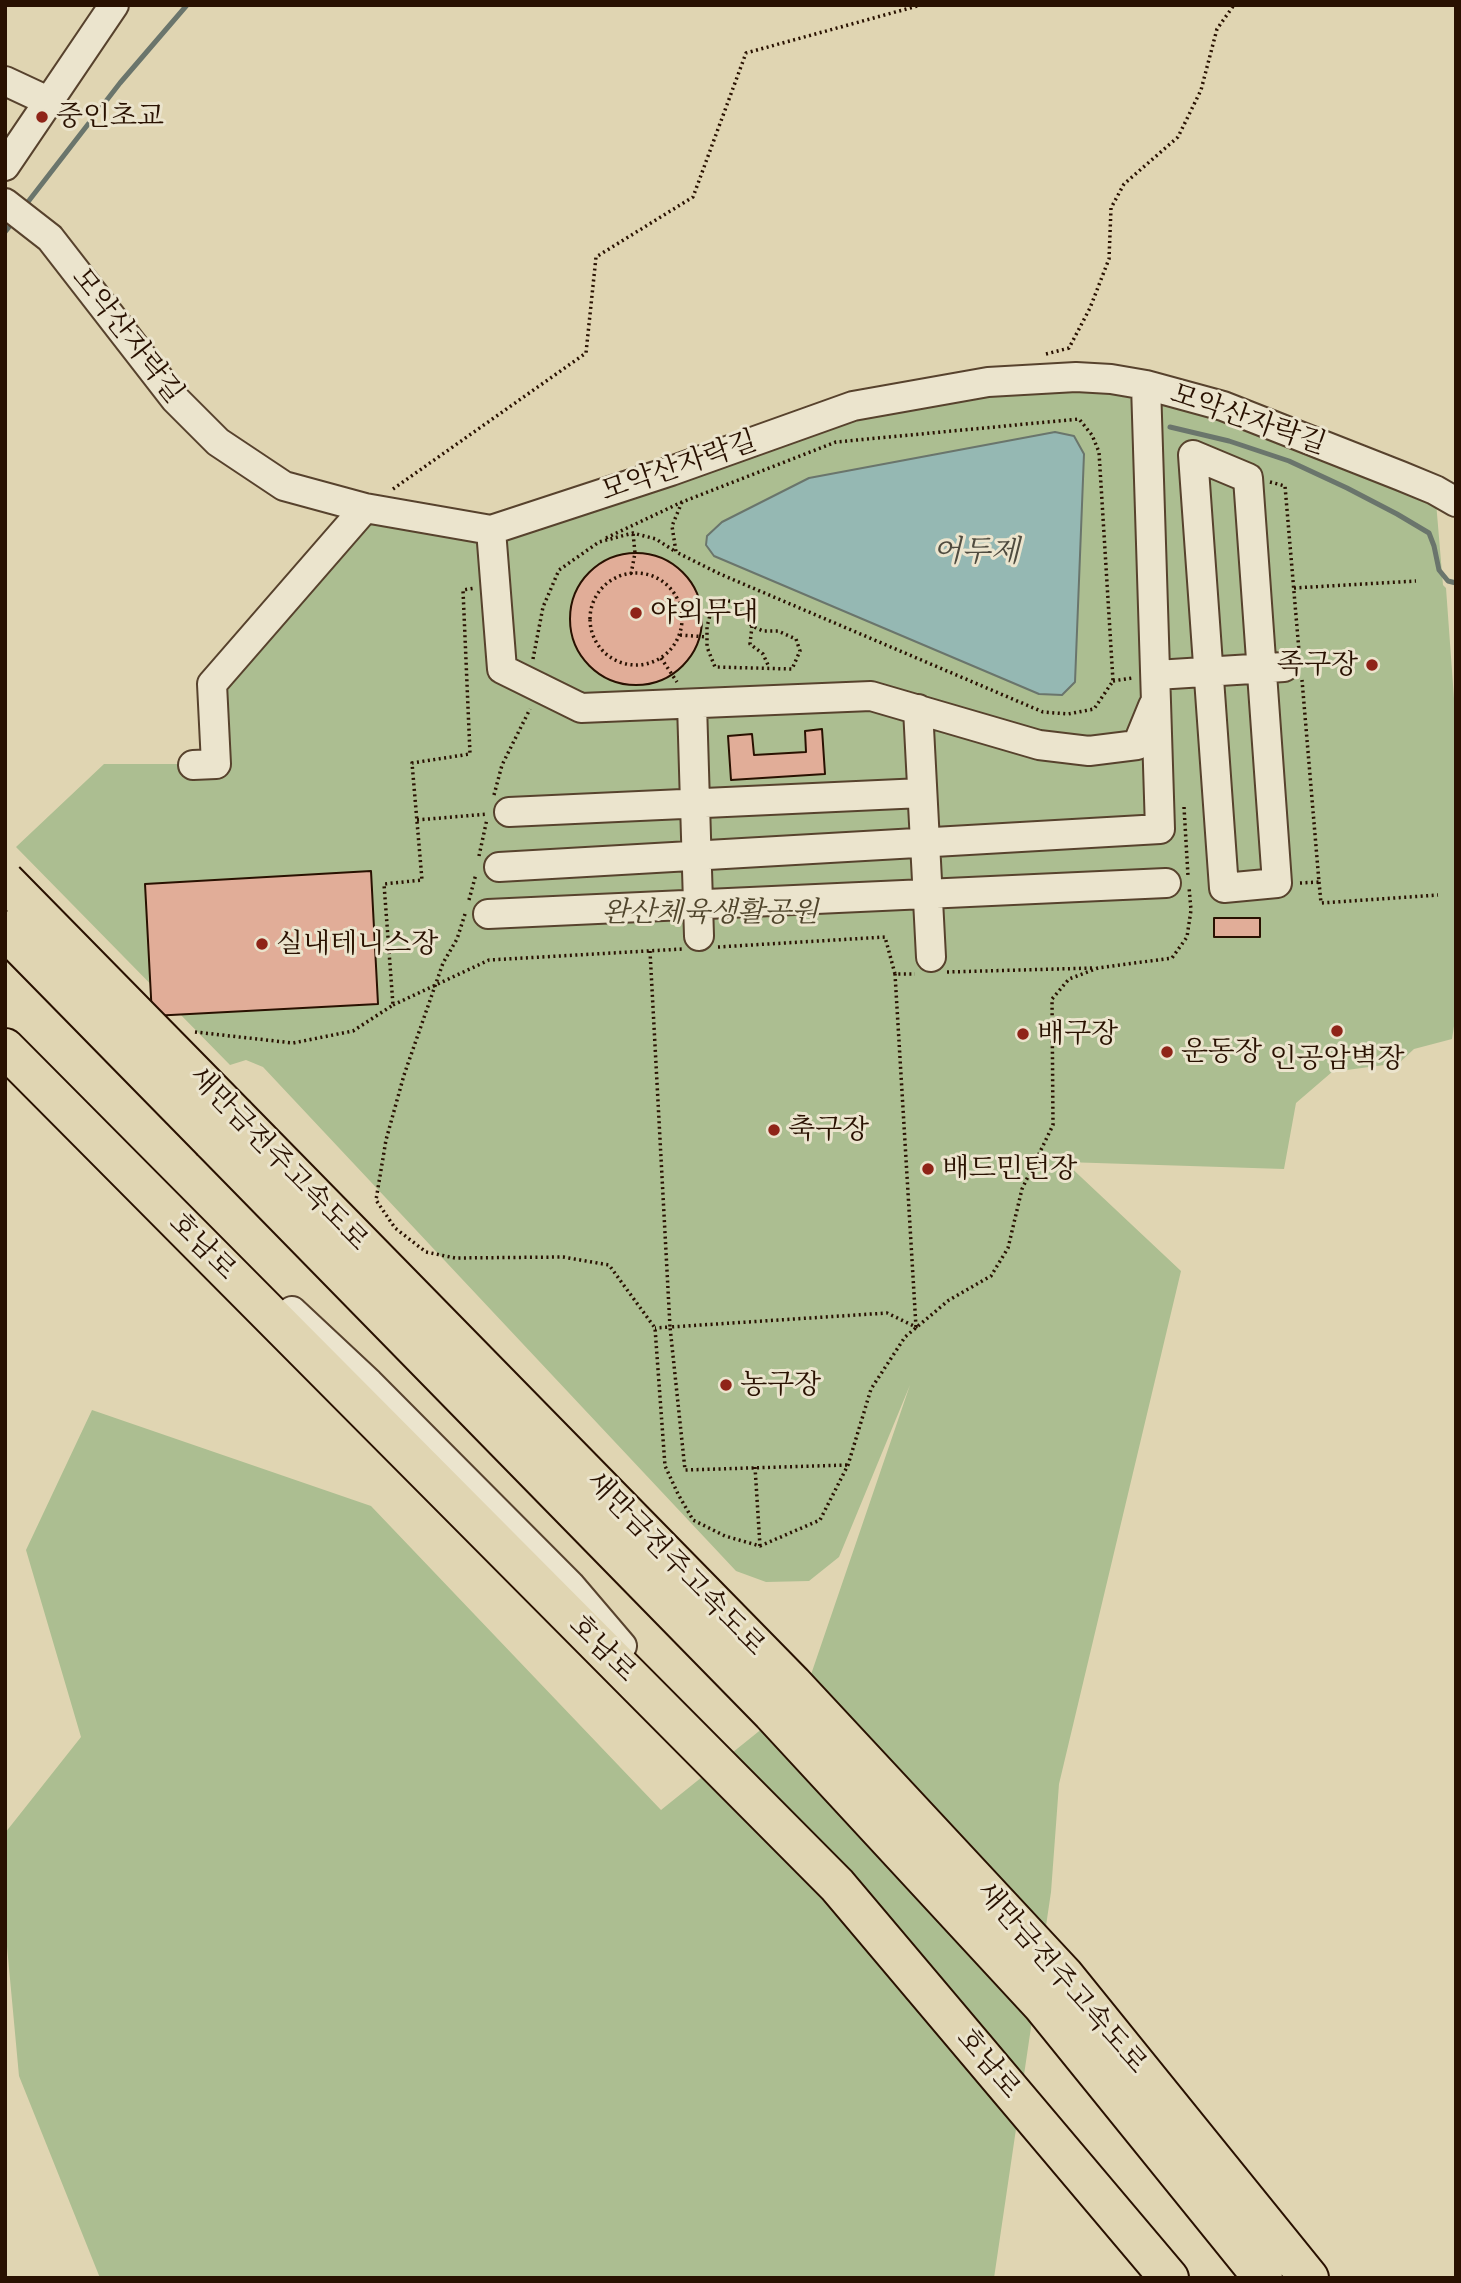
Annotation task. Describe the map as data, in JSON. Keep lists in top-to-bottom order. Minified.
{"streets":{"highway":["새만금전주고속도로","호남로"],"street":["모악산자락길"]},"water":["어두제"],"parks":["완산체육생활공원"],"places":["중인초교","야외무대","족구장","실내테니스장","인공암벽장","배구장","운동장","축구장","배드민턴장","농구장"]}
